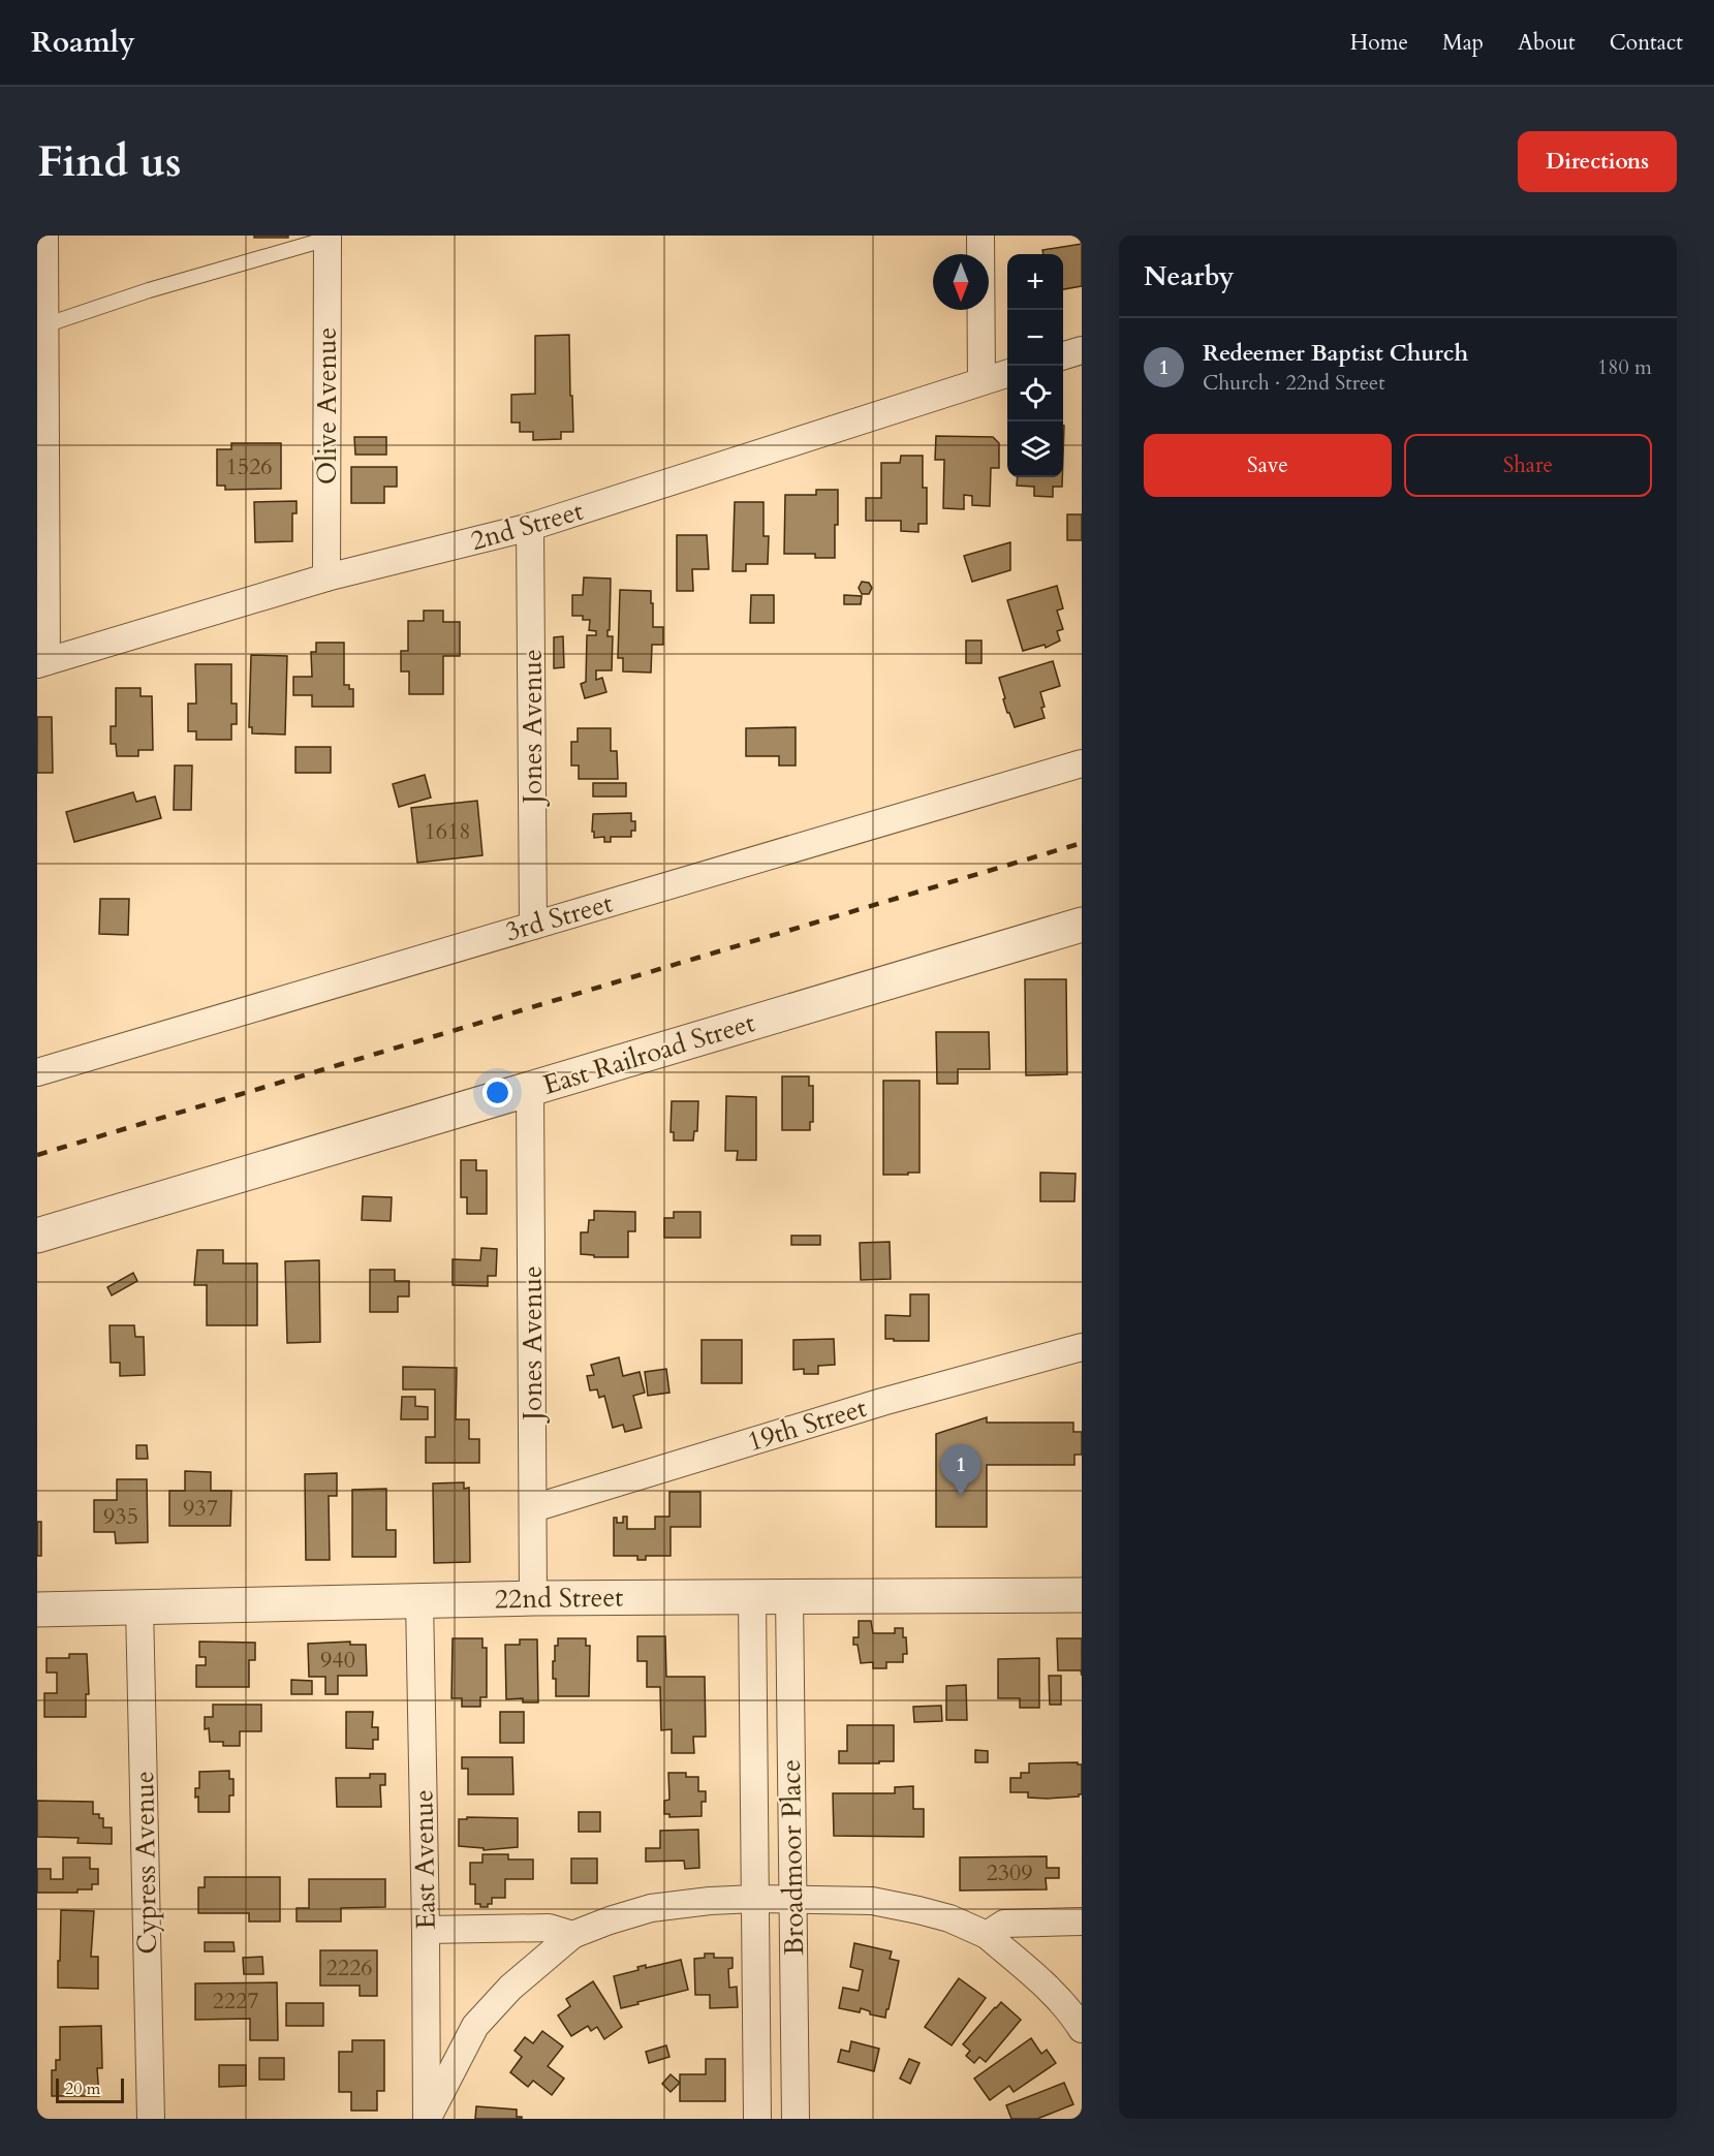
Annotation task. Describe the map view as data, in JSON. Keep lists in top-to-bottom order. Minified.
{"streets":{"street":["Olive Avenue","2nd Street","Jones Avenue","3rd Street","East Railroad Street","19th Street","22nd Street","Broadmoor Place","East Avenue","Cypress Avenue"]},"crossings":[["Olive Avenue","2nd Street"],["2nd Street","Jones Avenue"],["Jones Avenue","3rd Street"],["Jones Avenue","East Railroad Street"],["Jones Avenue","19th Street"],["Jones Avenue","22nd Street"],["22nd Street","Broadmoor Place"],["22nd Street","East Avenue"],["22nd Street","Cypress Avenue"]],"house_numbers":["1526","1618","937","935","940","2309","2226","2227"],"scale_bar":"20 m","north":"bottom","page":{"header":"Roamly","nav":["Home","Map","About","Contact"],"buttons":["Directions",["Save","Share"]],"title":"Find us","heading":"Nearby","map_buttons":["+","−"],"list":[{"mark":"1","name":"Redeemer Baptist Church","note":"Church · 22nd Street","value":"180 m"}],"pins":"1","scale":"20 m"}}
